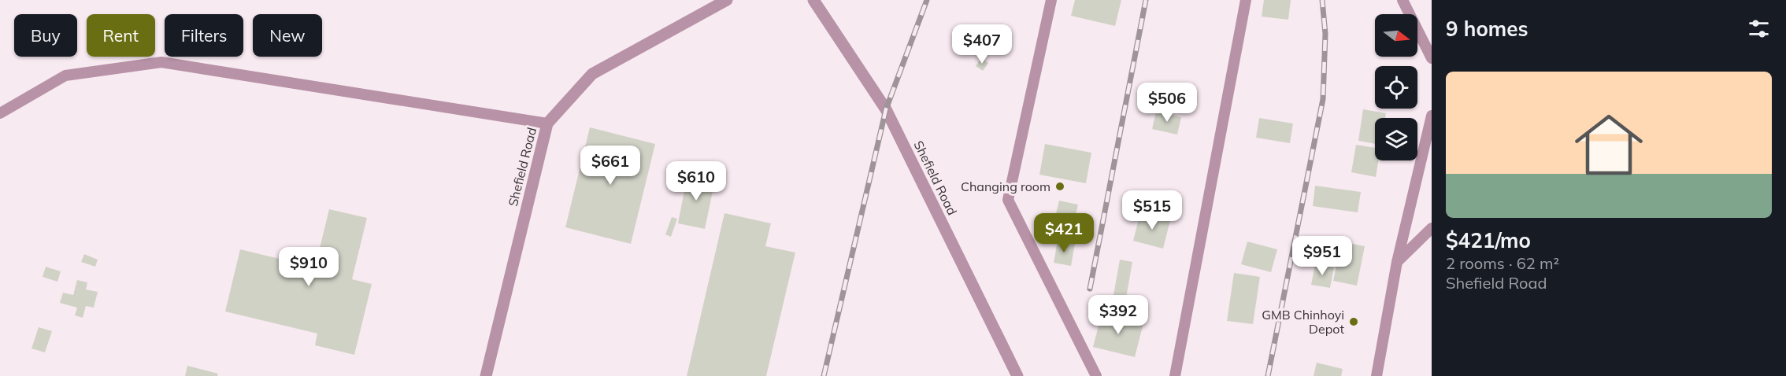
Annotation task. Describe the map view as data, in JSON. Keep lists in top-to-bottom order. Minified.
{"streets":{"street":["Shefield Road"]},"places":["Changing room","GMB Chinhoyi Depot"],"north":"right","page":{"heading":"9 homes","chip":["Buy","Rent","Filters","New"],"price":["$407","$506","$661","$610","$515","$421","$951","$910","$392"],"list":[{"name":"$421/mo","note":"2 rooms · 62 m² · Shefield Road"}]}}
